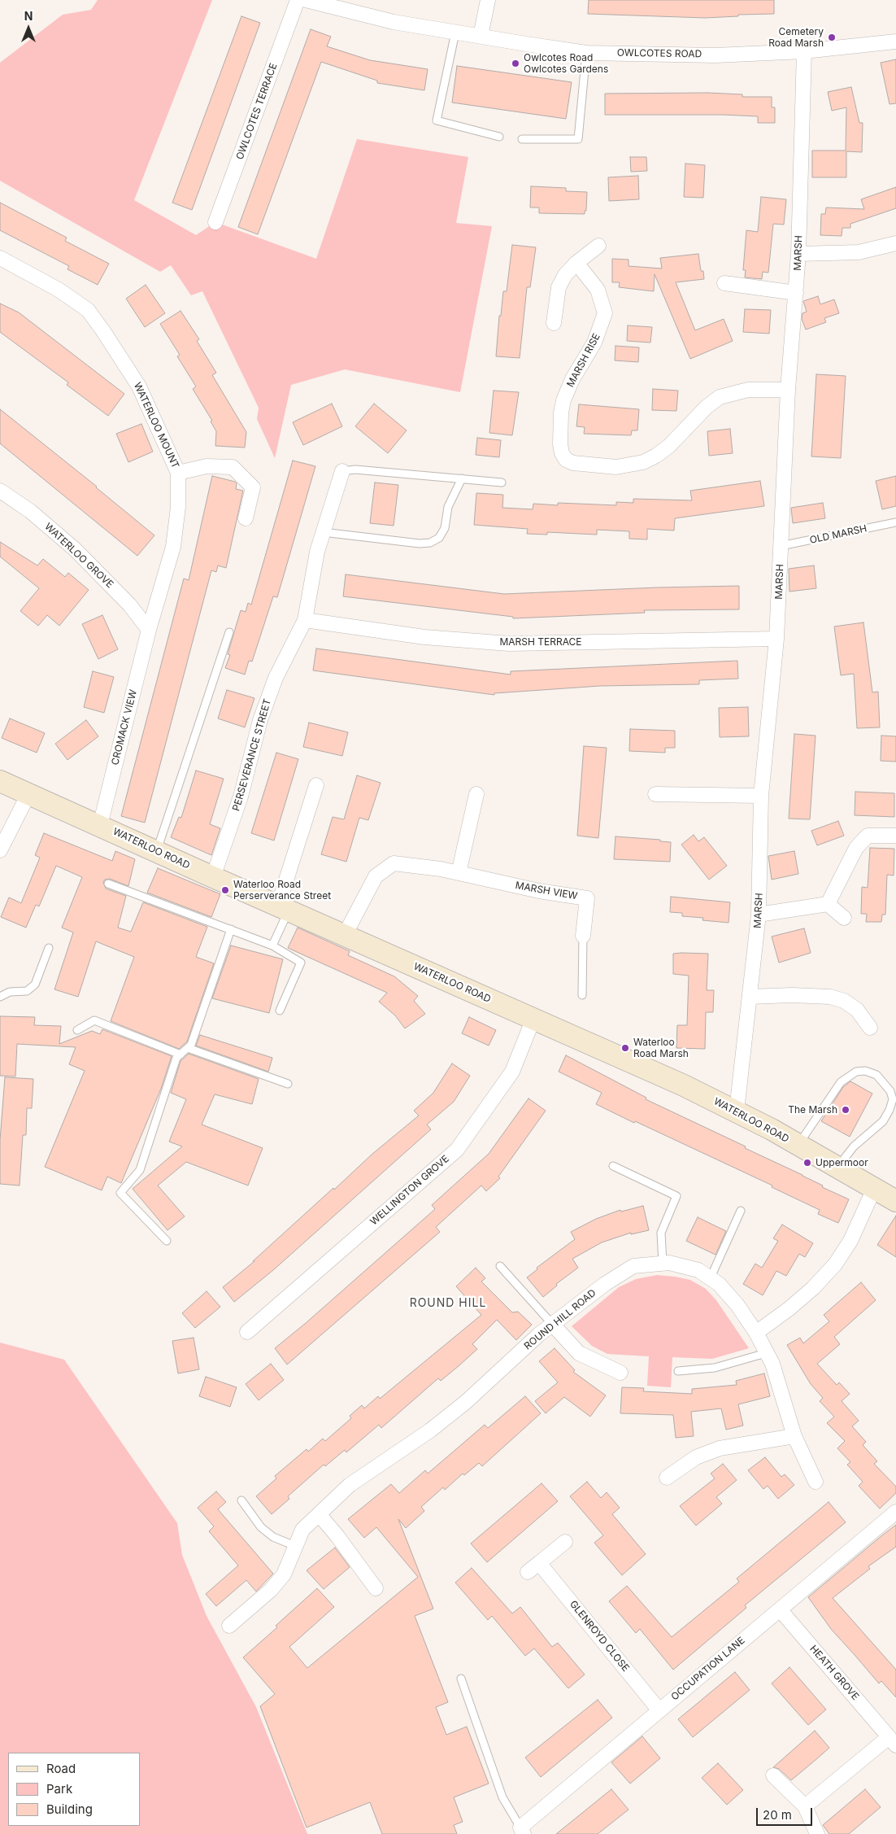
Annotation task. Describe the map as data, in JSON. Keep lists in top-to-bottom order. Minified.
{"streets":{"main road":["WATERLOO ROAD"],"street":["OWLCOTES ROAD","OWLCOTES TERRACE","MARSH","MARSH RISE","WATERLOO MOUNT","WATERLOO GROVE","MARSH TERRACE","CROMACK VIEW","PERSEVERANCE STREET","MARSH VIEW","WELLINGTON GROVE","ROUND HILL ROAD","GLENROYD CLOSE","OCCUPATION LANE","HEATH GROVE"],"lane":["OLD MARSH"]},"crossings":[["OWLCOTES ROAD","MARSH"],["MARSH","MARSH RISE"],["MARSH","OLD MARSH"],["MARSH","MARSH TERRACE"],["MARSH","WATERLOO ROAD"],["WATERLOO MOUNT","WATERLOO GROVE"],["WATERLOO MOUNT","CROMACK VIEW"],["WATERLOO GROVE","CROMACK VIEW"],["MARSH TERRACE","PERSEVERANCE STREET"],["CROMACK VIEW","WATERLOO ROAD"],["PERSEVERANCE STREET","WATERLOO ROAD"],["WATERLOO ROAD","MARSH VIEW"],["WATERLOO ROAD","WELLINGTON GROVE"],["GLENROYD CLOSE","OCCUPATION LANE"],["OCCUPATION LANE","HEATH GROVE"]],"districts":["ROUND HILL"],"places":["Cemetery Road Marsh","Owlcotes Road Owlcotes Gardens","Waterloo Road Perserverance Street","Waterloo Road Marsh","The Marsh","Uppermoor"],"legend":["Road","Park","Building"],"scale_bar":"20 m","north":"top"}
